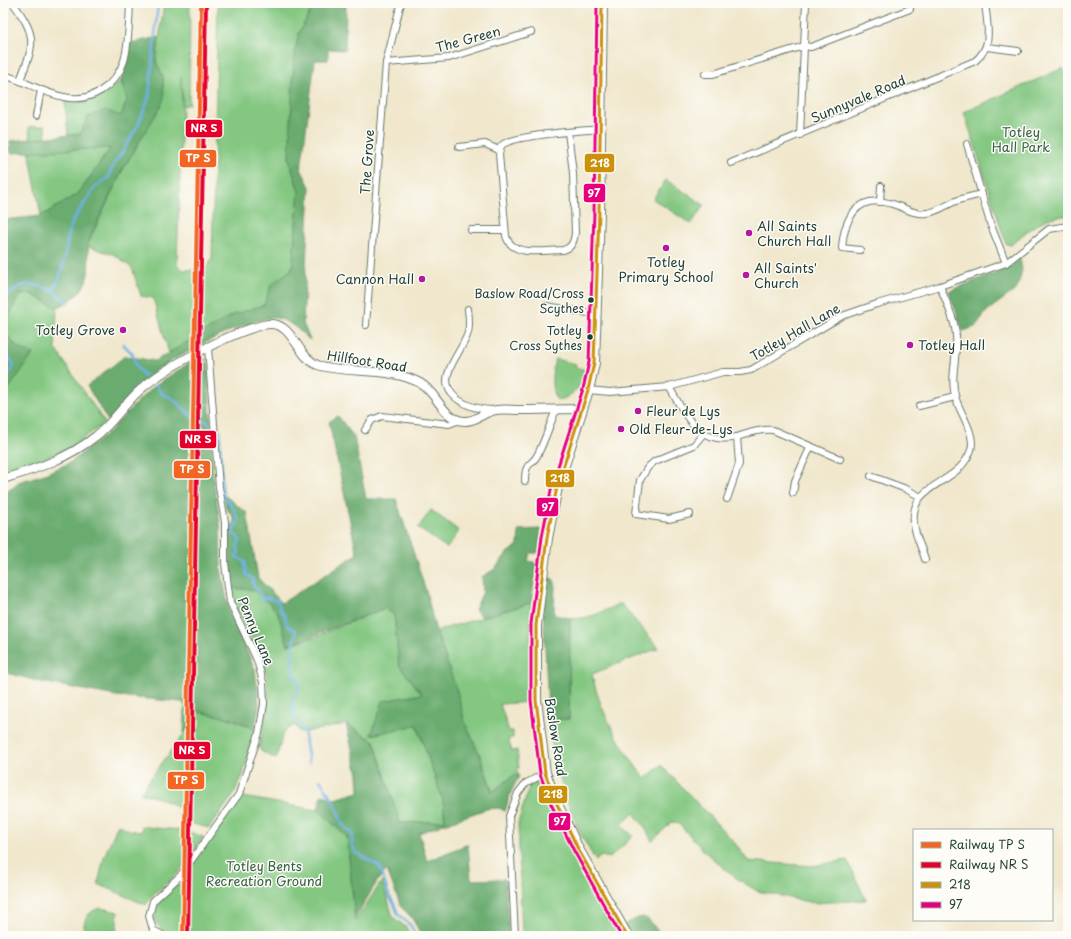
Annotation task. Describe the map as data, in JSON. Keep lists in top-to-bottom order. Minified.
{"streets":{"main road":["Baslow Road"],"street":["The Green","Sunnyvale Road","The Grove","Totley Hall Lane","Hillfoot Road","Penny Lane"]},"crossings":[["The Green","The Grove"],["Totley Hall Lane","Baslow Road"],["Hillfoot Road","Penny Lane"]],"parks":["Totley Hall Park","Totley Bents Recreation Ground"],"places":["All Saints Church Hall","Totley Primary School","All Saints' Church","Cannon Hall","Baslow Road/Cross Scythes","Totley Grove","Totley Cross Sythes","Totley Hall","Fleur de Lys","Old Fleur-de-Lys"],"lines":["transit line 218","transit line 97"],"legend":["Railway TP S","Railway NR S","218","97"]}
